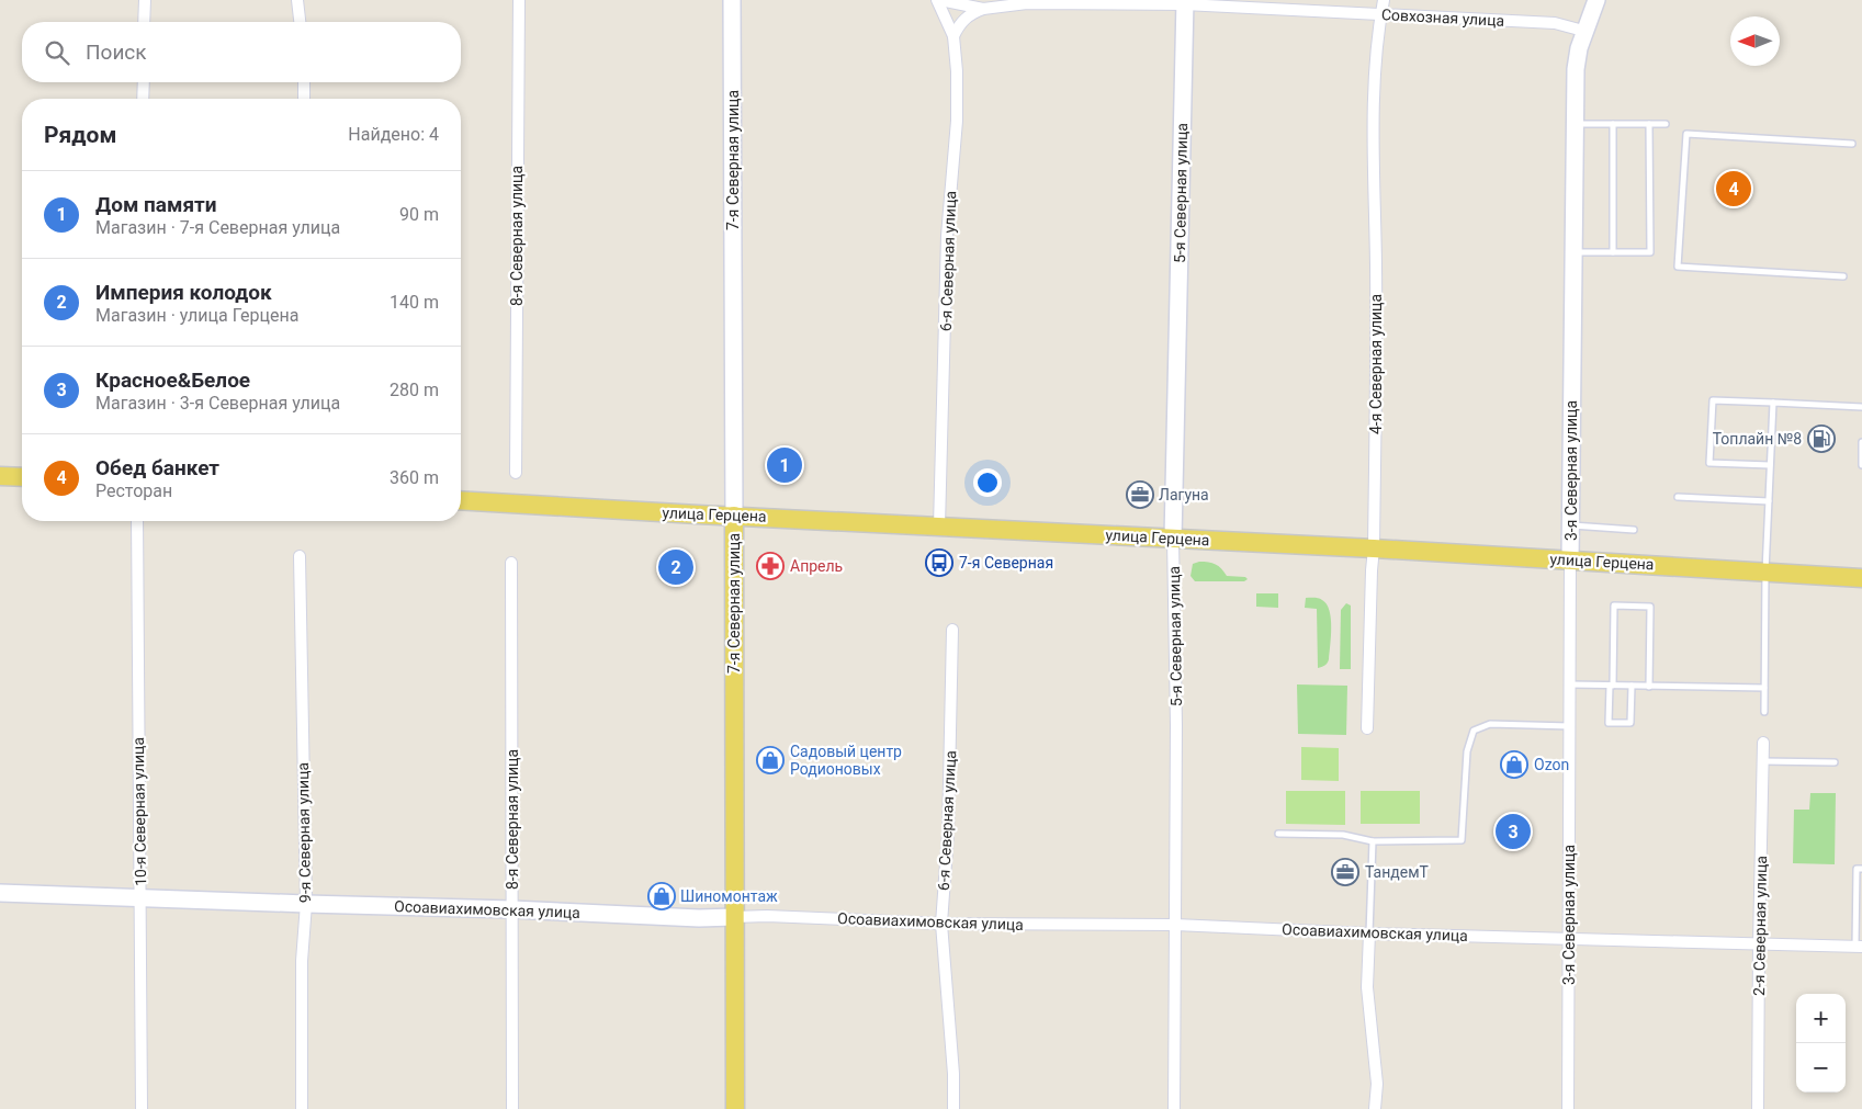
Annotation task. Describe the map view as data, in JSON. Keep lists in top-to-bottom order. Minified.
{"streets":{"main road":["7-я Северная улица","улица Герцена"],"street":["Совхозная улица","5-я Северная улица","8-я Северная улица","6-я Северная улица","4-я Северная улица","3-я Северная улица","10-я Северная улица","9-я Северная улица","Осоавиахимовская улица","2-я Северная улица"]},"crossings":[["Совхозная улица","5-я Северная улица"],["Совхозная улица","6-я Северная улица"],["Совхозная улица","4-я Северная улица"],["Совхозная улица","3-я Северная улица"],["7-я Северная улица","улица Герцена"],["7-я Северная улица","Осоавиахимовская улица"],["5-я Северная улица","улица Герцена"],["5-я Северная улица","Осоавиахимовская улица"],["8-я Северная улица","Осоавиахимовская улица"],["6-я Северная улица","улица Герцена"],["6-я Северная улица","Осоавиахимовская улица"],["4-я Северная улица","улица Герцена"],["3-я Северная улица","улица Герцена"],["3-я Северная улица","Осоавиахимовская улица"],["10-я Северная улица","Осоавиахимовская улица"],["9-я Северная улица","Осоавиахимовская улица"],["Осоавиахимовская улица","2-я Северная улица"]],"places":{"fuel station":["Топлайн №8"],"office":["Лагуна","ТандемТ"],"bus stop":["7-я Северная"],"pharmacy":["Апрель"],"shop":["Садовый центр Родионовых","Ozon","Шиномонтаж"]},"north":"left","page":{"search":"Поиск","heading":["Рядом","Найдено: 4"],"pins":["4","1","2","3"],"list":[{"mark":"1","name":"Дом памяти","note":"Магазин · 7-я Северная улица","value":"90 m"},{"mark":"2","name":"Империя колодок","note":"Магазин · улица Герцена","value":"140 m"},{"mark":"3","name":"Красное&Белое","note":"Магазин · 3-я Северная улица","value":"280 m"},{"mark":"4","name":"Обед банкет","note":"Ресторан","value":"360 m"}],"map_buttons":["+","−"]}}
